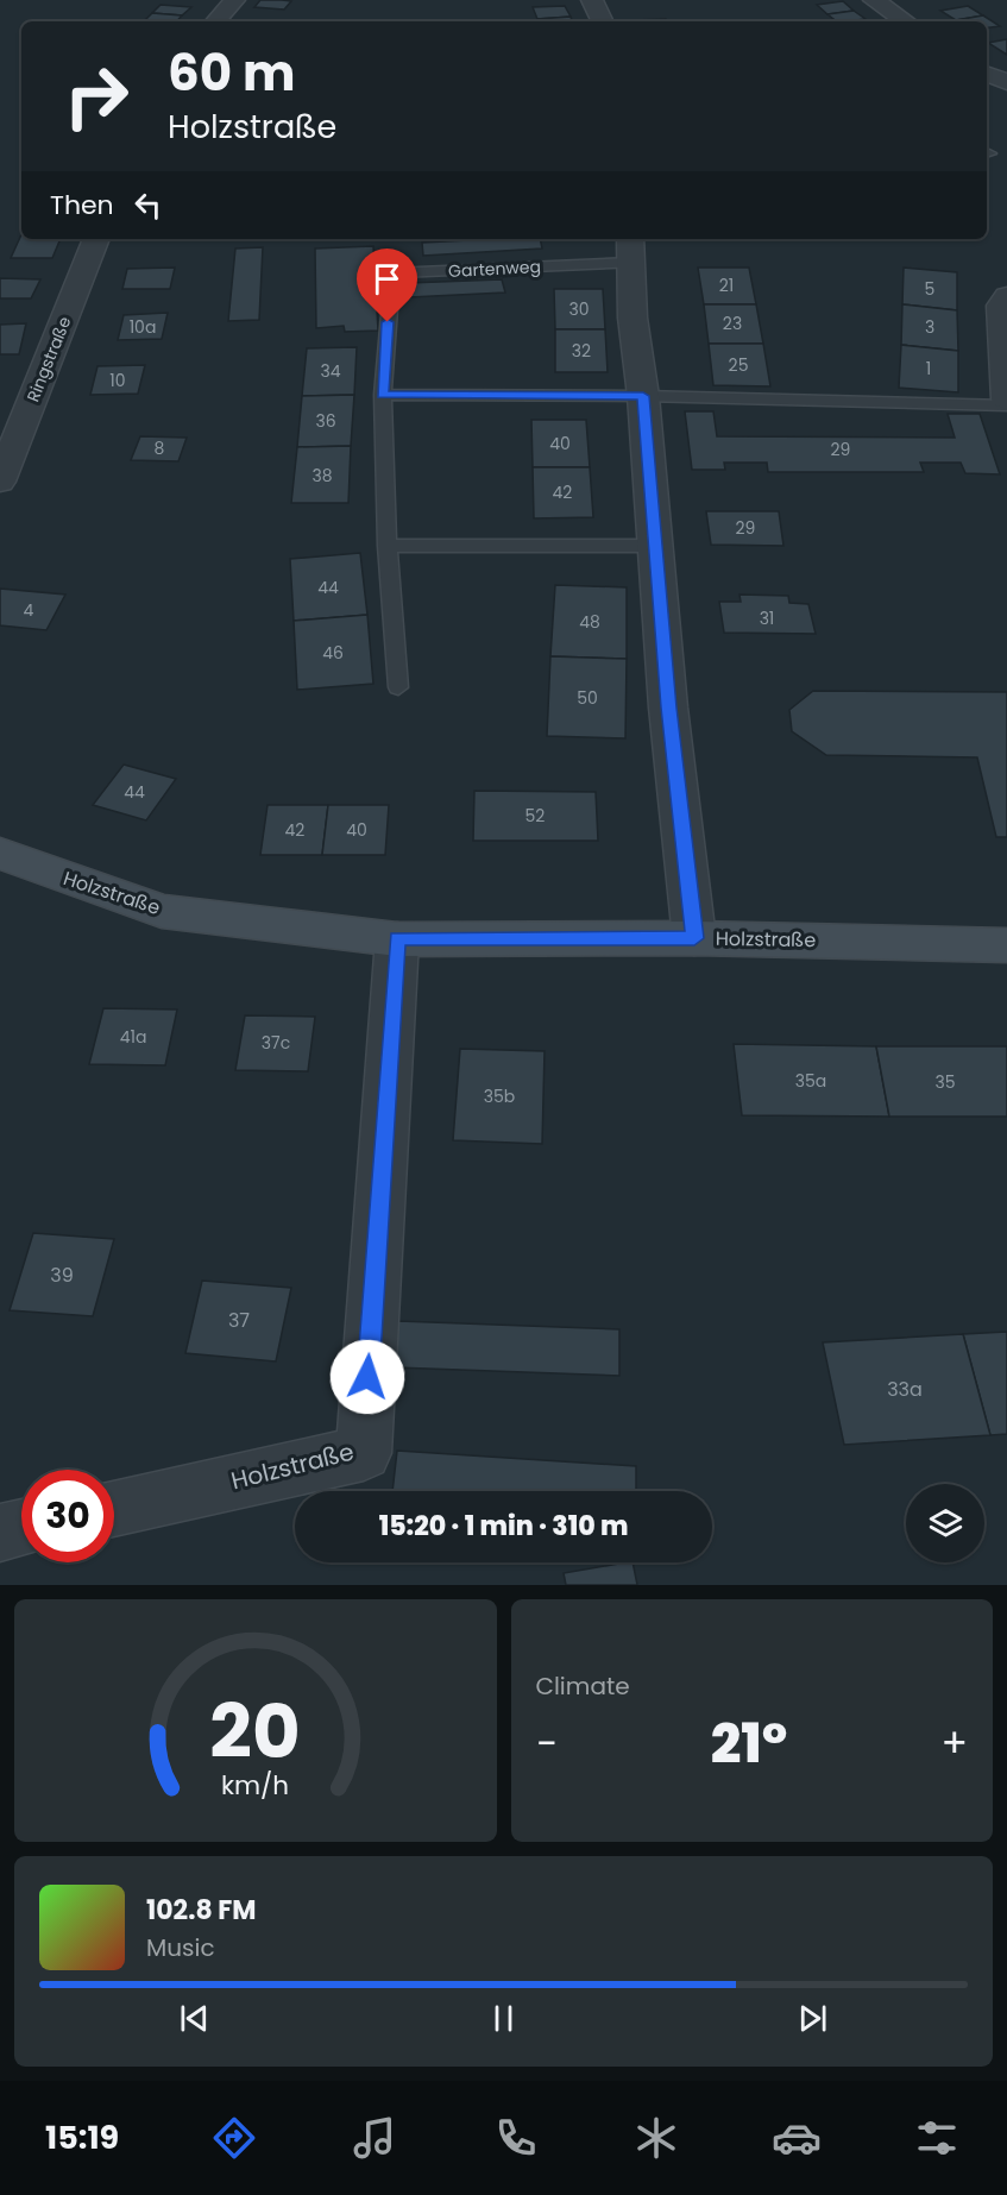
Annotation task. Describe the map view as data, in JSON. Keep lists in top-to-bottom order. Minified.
{"streets":{"street":["Gartenweg","Ringstraße","Holzstraße"]},"crossings":[["Gartenweg","Holzstraße"]],"house_numbers":["21","5","30","23","10a","3","32","25","1","34","10","36","40","8","29","38","42","29","44","4","31","48","46","50","44","52","42","40","41a","37c","35a","35","35b","39","37","33a"],"page":{"turn":["60 m","Holzstraße"],"then":"Then","limit":"30","trip":"15:20 · 1 min · 310 m","tile":"Climate","heat":["−","21°","+"],"song":["102.8 FM","Music"],"tabs":"15:19","gauge":["20","km/h"]}}
